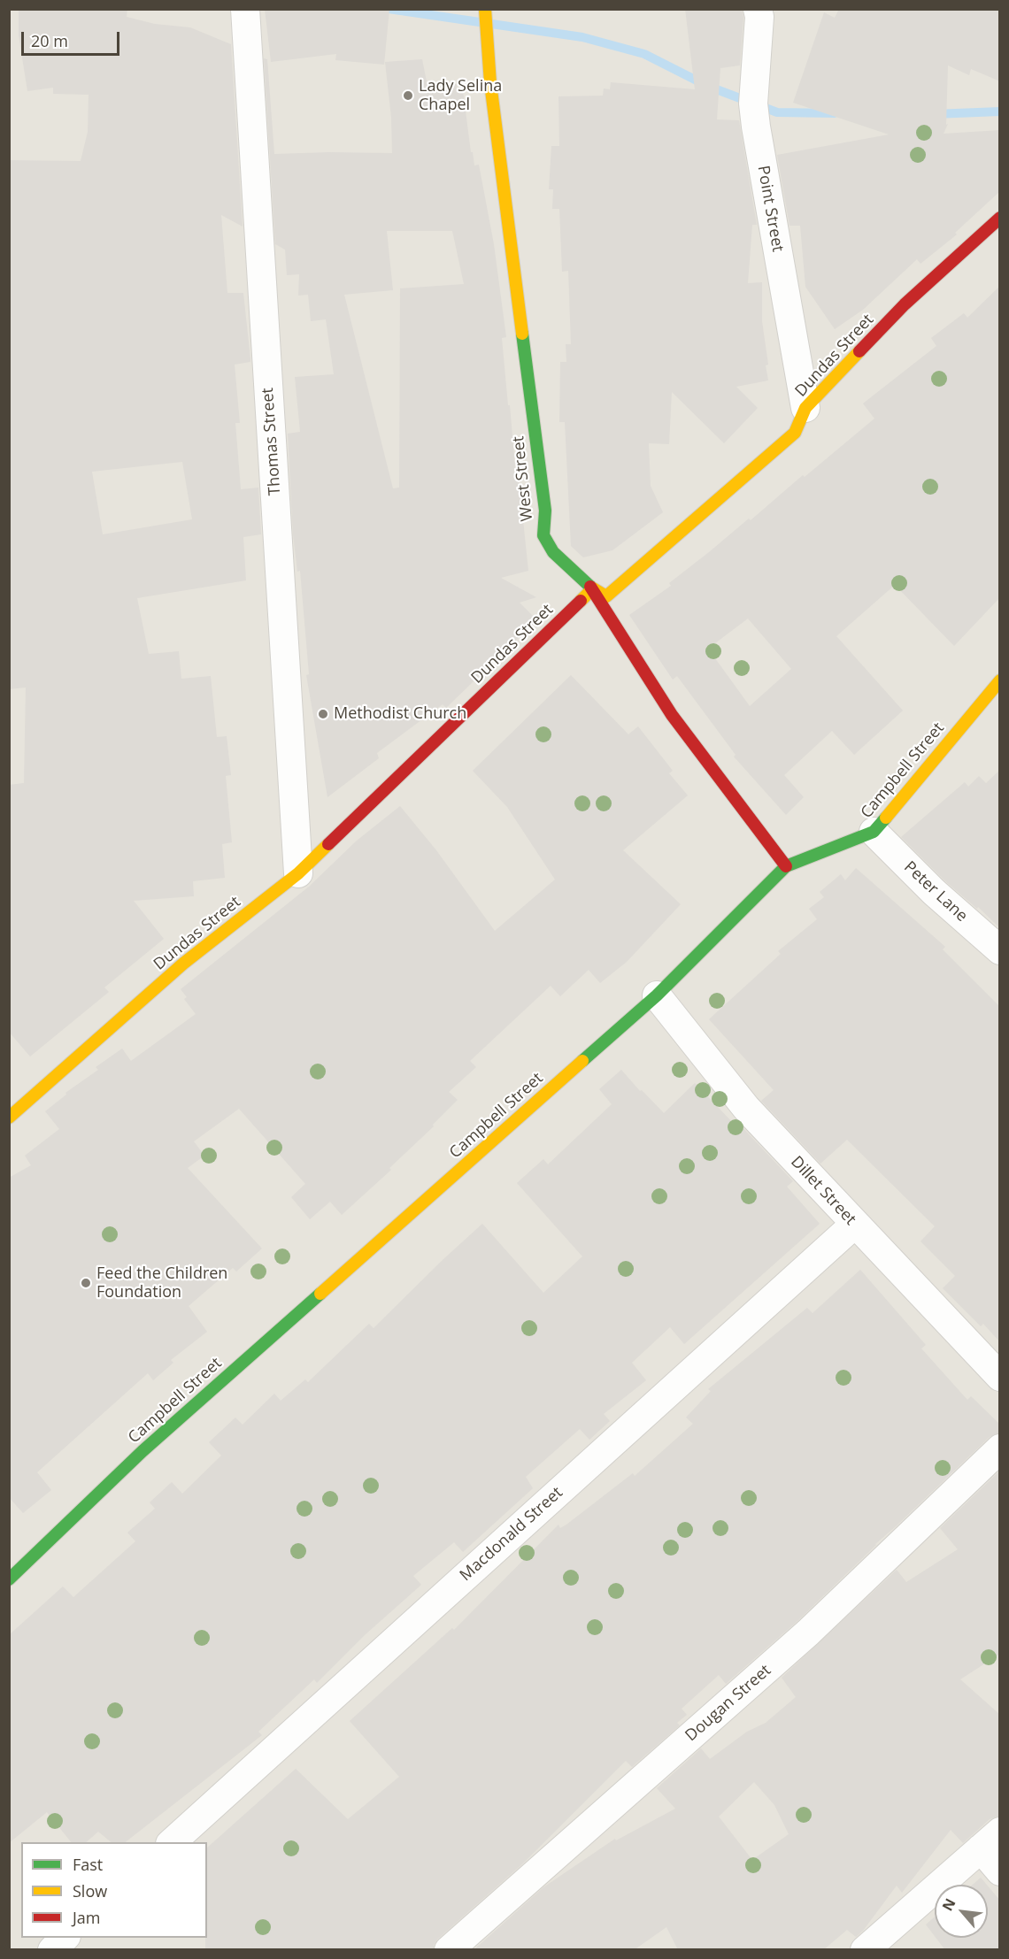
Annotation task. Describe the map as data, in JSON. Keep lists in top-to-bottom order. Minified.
{"streets":{"street":["Point Street","Dundas Street","Thomas Street","West Street","Campbell Street","Peter Lane","Dillet Street","Macdonald Street","Dougan Street"]},"crossings":[["Point Street","Dundas Street"],["Dundas Street","Thomas Street"],["Dundas Street","West Street"],["West Street","Campbell Street"],["Campbell Street","Peter Lane"],["Campbell Street","Dillet Street"],["Dillet Street","Macdonald Street"]],"places":["Lady Selina Chapel","Methodist Church","Feed the Children Foundation"],"legend":["Fast","Slow","Jam"],"scale_bar":"20 m","north":"top left"}
